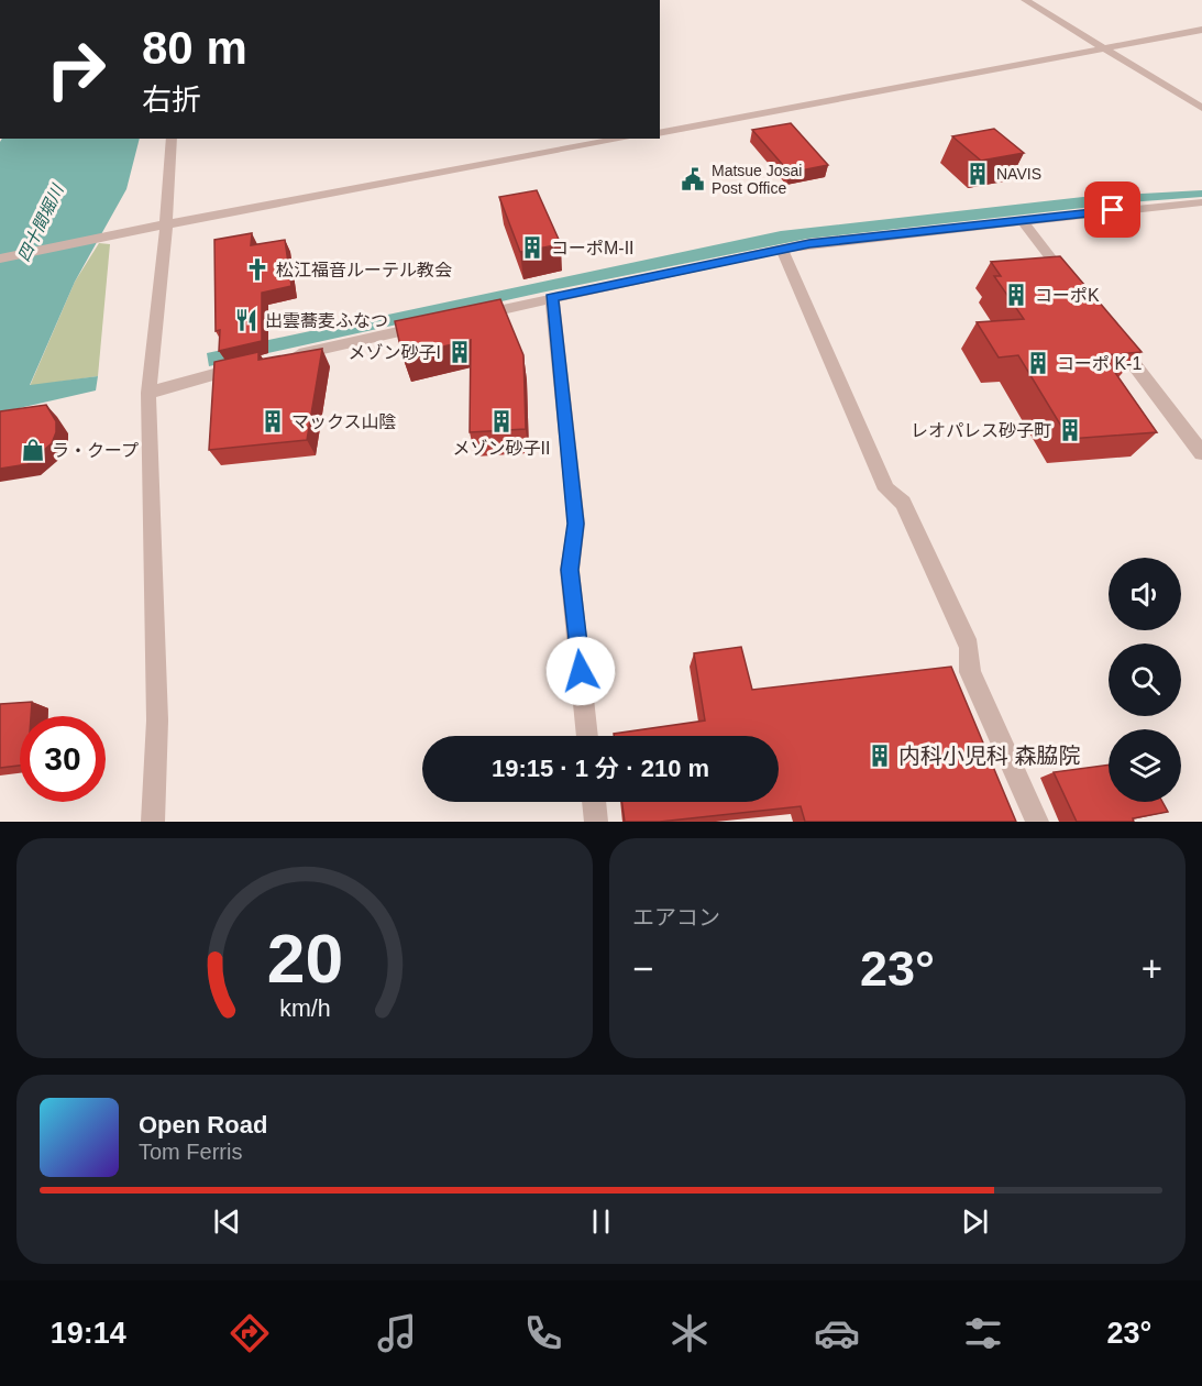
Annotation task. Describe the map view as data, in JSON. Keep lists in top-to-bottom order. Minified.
{"water":["四十間堀川"],"places":{"building":["NAVIS","コーポM-II","コーポK","メゾン砂子I","コーポ K-1","マックス山陰","メゾン砂子II","レオパレス砂子町","内科小児科 森脇院"],"public building":["Matsue Josai Post Office"],"church":["松江福音ルーテル教会"],"restaurant":["出雲蕎麦ふなつ"],"shop":["ラ・クープ"]},"page":{"turn":["80 m","右折"],"limit":"30","trip":"19:15 · 1 分 · 210 m","tile":"エアコン","heat":["−","23°","+"],"song":["Open Road","Tom Ferris"],"tabs":["19:14","23°"],"gauge":["20","km/h"]}}
